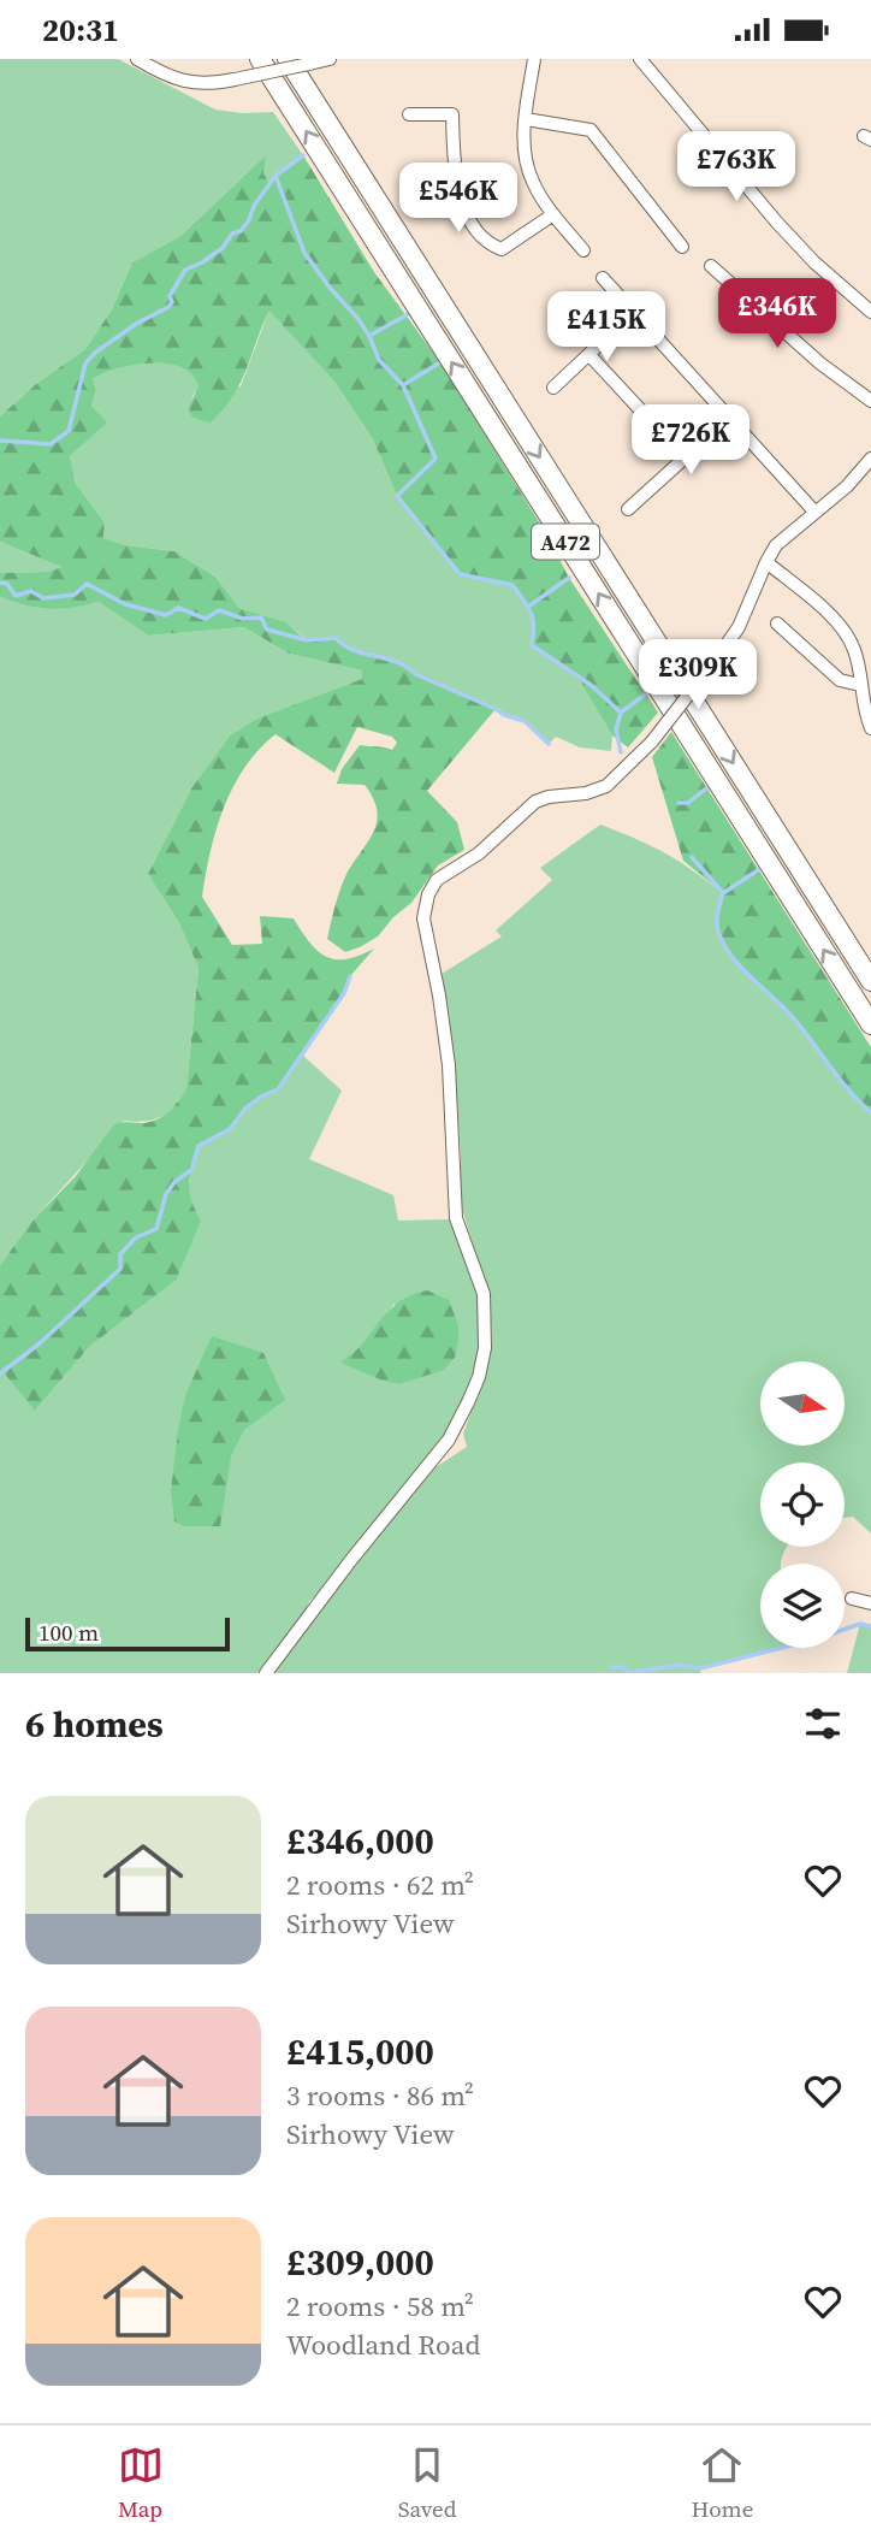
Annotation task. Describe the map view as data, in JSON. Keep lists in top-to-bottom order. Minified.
{"streets":{"main road":["A472"]},"scale_bar":"100 m","north":"right","page":{"status":"20:31","price":["£763K","£546K","£346K","£415K","£726K","£309K"],"scale":"100 m","heading":"6 homes","list":[{"name":"£346,000","note":"2 rooms · 62 m² · Sirhowy View"},{"name":"£415,000","note":"3 rooms · 86 m² · Sirhowy View"},{"name":"£309,000","note":"2 rooms · 58 m² · Woodland Road"}],"tabs":["Map","Saved","Home"]}}
